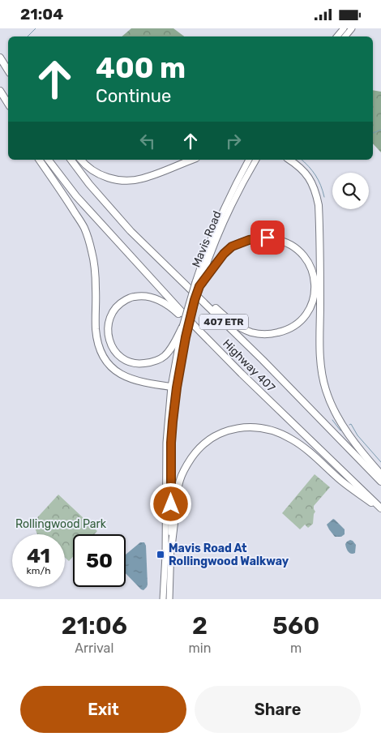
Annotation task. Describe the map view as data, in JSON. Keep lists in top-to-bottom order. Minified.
{"streets":{"highway":["407 ETR","Highway 407"],"main road":["Mavis Road"]},"parks":["Rollingwood Park"],"places":{"transit":["Mavis Road At Rollingwood Walkway"]},"page":{"status":"21:04","turn":["400 m","Continue"],"speed":"41 km/h","limit":"50","eta":["21:06","Arrival","2","min","560","m"],"buttons":["Exit","Share"]}}
